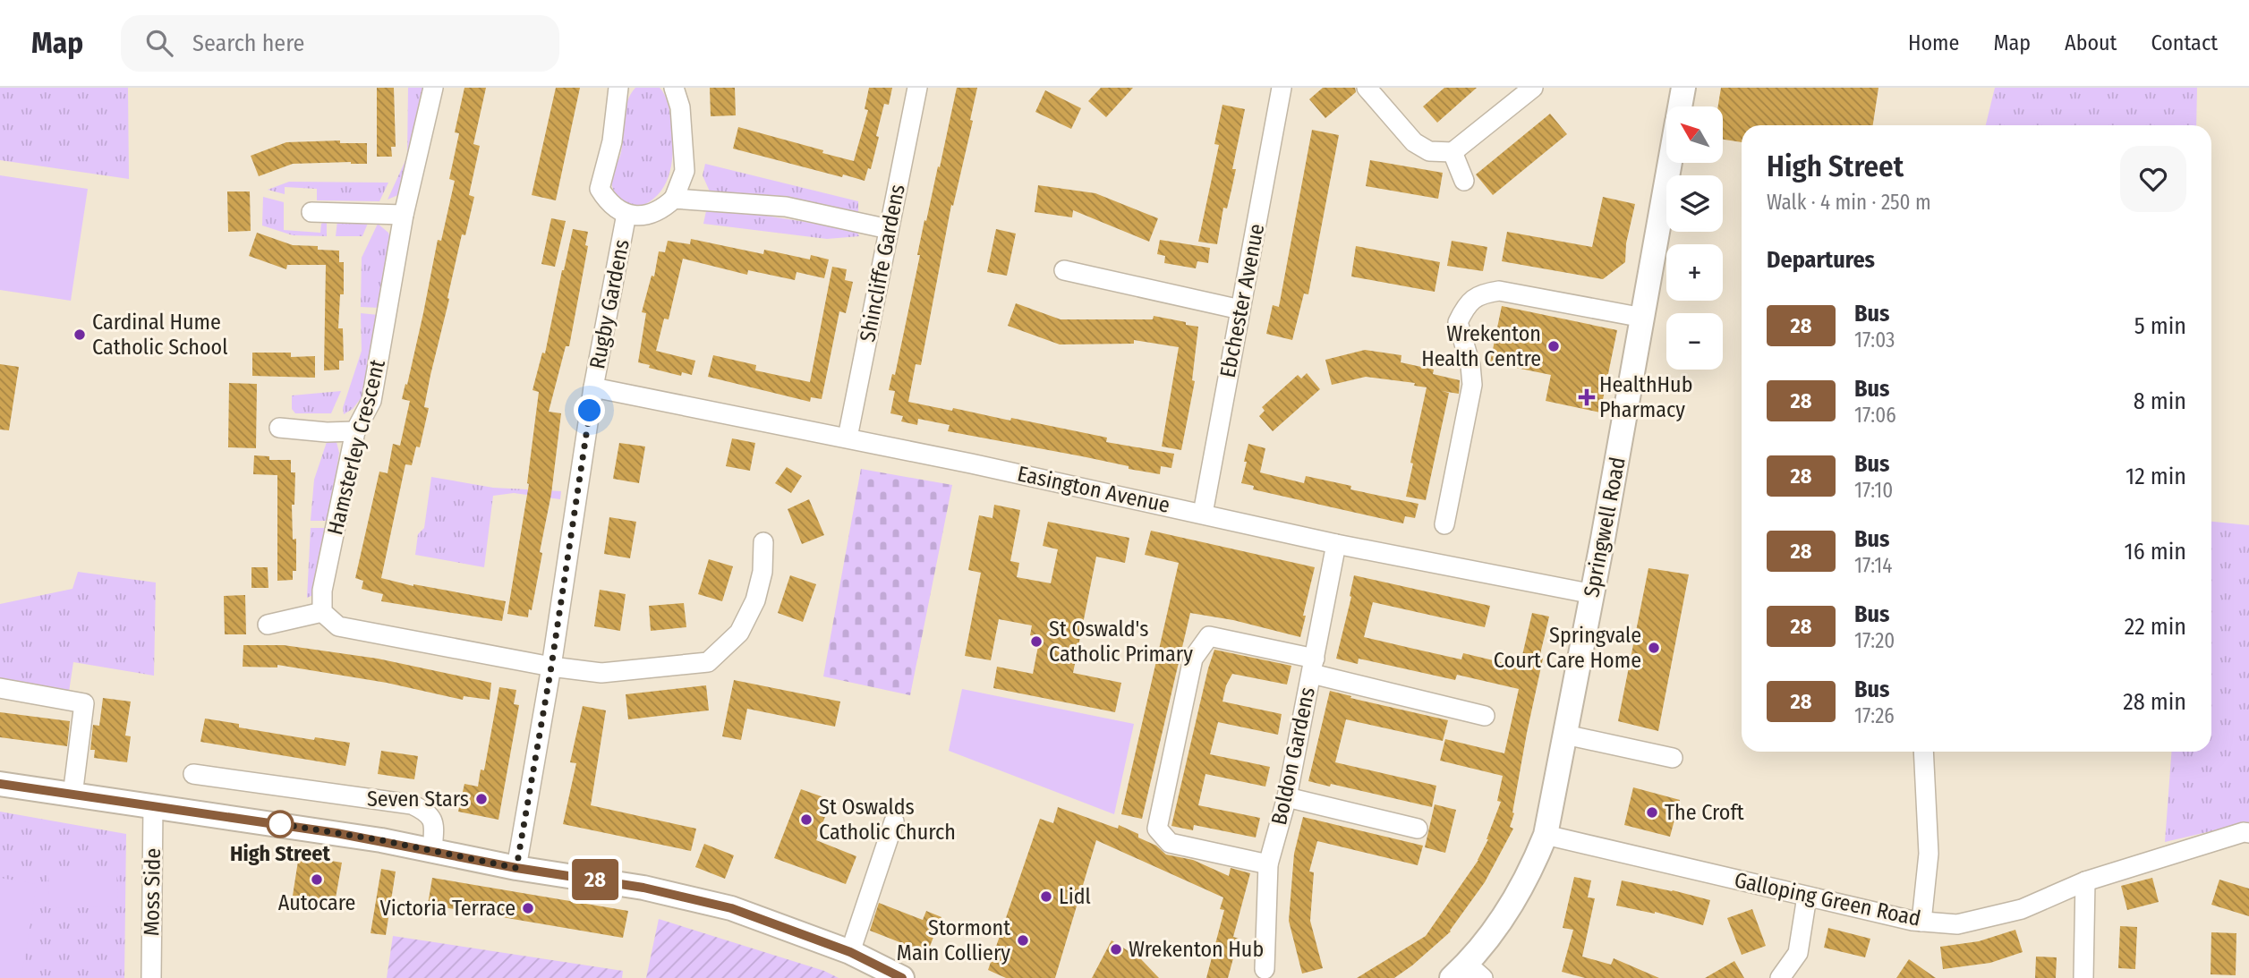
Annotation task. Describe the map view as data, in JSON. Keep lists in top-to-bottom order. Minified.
{"streets":{"main road":["Springwell Road"],"street":["Shincliffe Gardens","Ebchester Avenue","Rugby Gardens","Hamsterley Crescent","Easington Avenue","Boldon Gardens","Moss Side","Galloping Green Road"]},"crossings":[["Shincliffe Gardens","Easington Avenue"],["Ebchester Avenue","Easington Avenue"],["Rugby Gardens","Easington Avenue"],["Easington Avenue","Springwell Road"],["Easington Avenue","Boldon Gardens"],["Springwell Road","Galloping Green Road"]],"places":{"other":["Cardinal Hume Catholic School","Wrekenton Health Centre","St Oswald's Catholic Primary","Springvale Court Care Home","Seven Stars","The Croft","St Oswalds Catholic Church","High Street","Autocare","Lidl","Victoria Terrace","Stormont Main Colliery","Wrekenton Hub"],"health":["HealthHub Pharmacy"]},"lines":["bus line 28"],"north":"top left","page":{"header":"Map","search":"Search here","nav":["Home","Map","About","Contact"],"on_map":"28","map_buttons":["+","−"],"heading":[["High Street","Walk · 4 min · 250 m"],"Departures"],"list":[{"mark":"28","name":"Bus","note":"17:03","value":"5 min"},{"mark":"28","name":"Bus","note":"17:06","value":"8 min"},{"mark":"28","name":"Bus","note":"17:10","value":"12 min"},{"mark":"28","name":"Bus","note":"17:14","value":"16 min"},{"mark":"28","name":"Bus","note":"17:20","value":"22 min"},{"mark":"28","name":"Bus","note":"17:26","value":"28 min"}]}}
